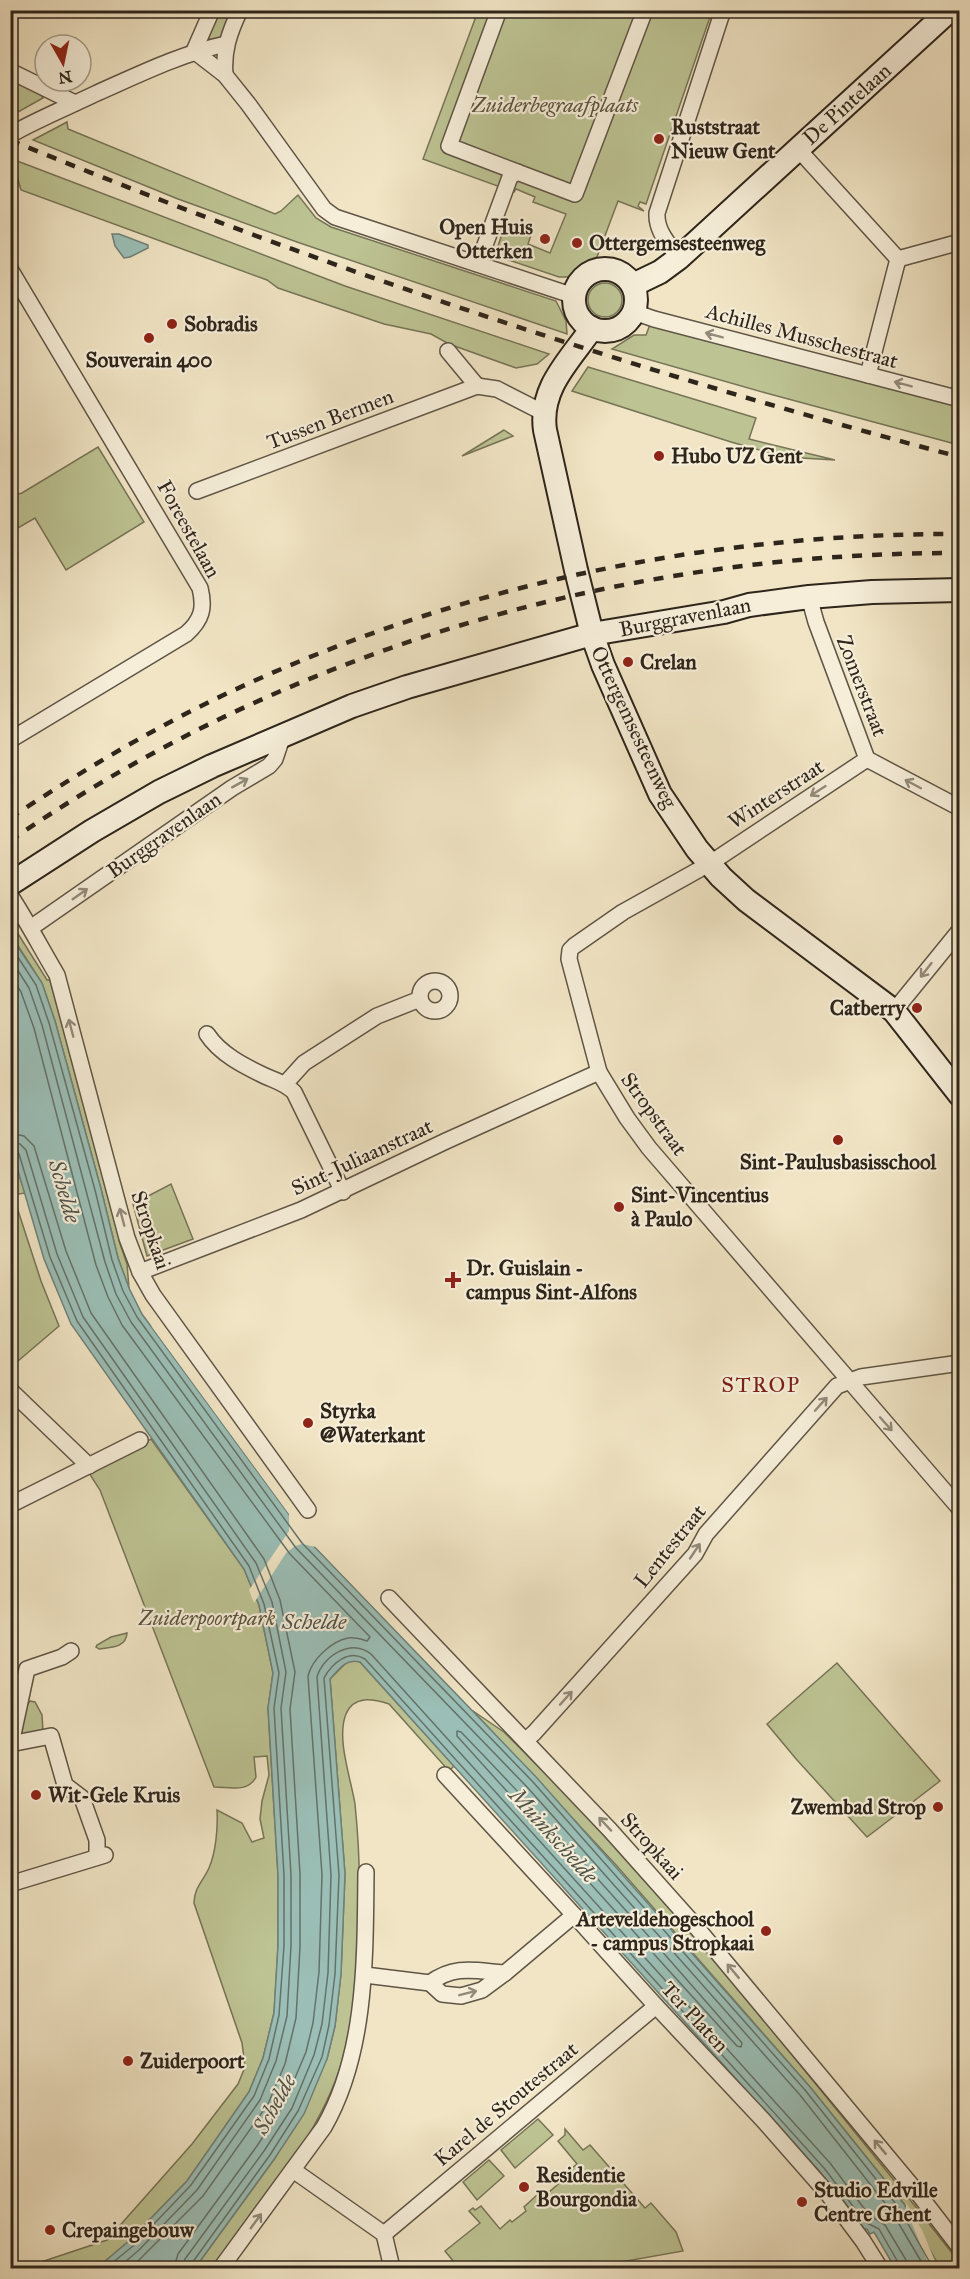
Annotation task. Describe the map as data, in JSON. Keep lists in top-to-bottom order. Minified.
{"streets":{"street":["De Pintelaan","Achilles Musschestraat","Tussen Bermen","Foreestelaan","Burggravenlaan","Zomerstraat","Ottergemsesteenweg","Winterstraat","Stropstraat","Sint-Juliaanstraat","Stropkaai","Lentestraat","Ter Platen","Karel de Stoutestraat"]},"crossings":[["De Pintelaan","Achilles Musschestraat"],["De Pintelaan","Ottergemsesteenweg"],["Achilles Musschestraat","Ottergemsesteenweg"],["Burggravenlaan","Zomerstraat"],["Burggravenlaan","Ottergemsesteenweg"],["Burggravenlaan","Stropkaai"],["Zomerstraat","Winterstraat"],["Ottergemsesteenweg","Winterstraat"],["Ottergemsesteenweg","Stropstraat"],["Winterstraat","Stropstraat"],["Stropstraat","Sint-Juliaanstraat"],["Stropstraat","Lentestraat"],["Sint-Juliaanstraat","Stropkaai"],["Stropkaai","Lentestraat"],["Ter Platen","Karel de Stoutestraat"]],"one_way":["Achilles Musschestraat","Zomerstraat","Winterstraat","Stropkaai","Lentestraat"],"districts":["STROP"],"water":["Schelde","Muinkschelde"],"parks":["Zuiderbegraafplaats","Zuiderpoortpark"],"places":{"other":["Ruststraat Nieuw Gent","Open Huis Otterken","Ottergemsesteenweg","Sobradis","Souverain 400","Hubo UZ Gent","Crelan","Catberry","Sint-Paulusbasisschool","Sint-Vincentius à Paulo","Styrka @Waterkant","Wit-Gele Kruis","Zwembad Strop","Arteveldehogeschool - campus Stropkaai","Zuiderpoort","Residentie Bourgondia","Studio Edville Centre Ghent","Crepaingebouw"],"health":["Dr. Guislain - campus Sint-Alfons"]},"north":"bottom"}
